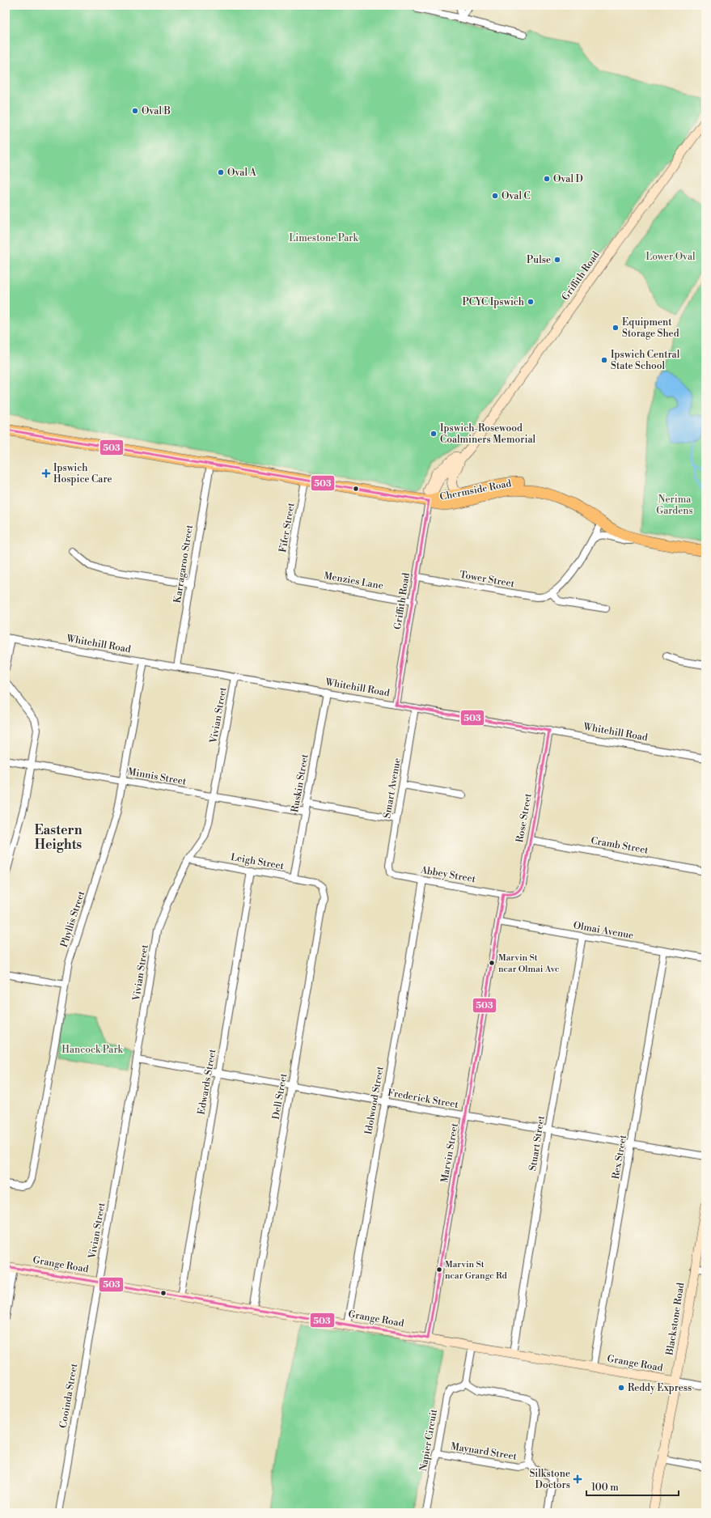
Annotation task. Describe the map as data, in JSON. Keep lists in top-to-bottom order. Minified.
{"streets":{"main road":["Griffith Road","Chermside Road","Grange Road","Blackstone Road"],"street":["Fifer Street","Karragaroo Street","Tower Street","Menzies Lane","Whitehill Road","Vivian Street","Minnis Street","Ruskin Street","Smart Avenue","Rose Street","Cramb Street","Leigh Street","Abbey Street","Phyllis Street","Olmai Avenue","Edwards Street","Dell Street","Frederick Street","Idolwood Street","Stuart Street","Marvin Street","Rex Street","Cooinda Street","Napier Circuit","Maynard Street"]},"crossings":[["Griffith Road","Chermside Road"],["Griffith Road","Tower Street"],["Griffith Road","Menzies Lane"],["Griffith Road","Whitehill Road"],["Chermside Road","Fifer Street"],["Chermside Road","Karragaroo Street"],["Fifer Street","Menzies Lane"],["Karragaroo Street","Whitehill Road"],["Whitehill Road","Vivian Street"],["Whitehill Road","Ruskin Street"],["Whitehill Road","Smart Avenue"],["Whitehill Road","Rose Street"],["Whitehill Road","Phyllis Street"],["Vivian Street","Minnis Street"],["Vivian Street","Leigh Street"],["Vivian Street","Frederick Street"],["Vivian Street","Grange Road"],["Vivian Street","Cooinda Street"],["Minnis Street","Ruskin Street"],["Minnis Street","Phyllis Street"],["Ruskin Street","Leigh Street"],["Smart Avenue","Abbey Street"],["Rose Street","Cramb Street"],["Rose Street","Abbey Street"],["Rose Street","Marvin Street"],["Leigh Street","Edwards Street"],["Leigh Street","Dell Street"],["Abbey Street","Idolwood Street"],["Abbey Street","Marvin Street"],["Olmai Avenue","Stuart Street"],["Olmai Avenue","Marvin Street"],["Olmai Avenue","Rex Street"],["Edwards Street","Frederick Street"],["Edwards Street","Grange Road"],["Dell Street","Frederick Street"],["Dell Street","Grange Road"],["Frederick Street","Idolwood Street"],["Frederick Street","Stuart Street"],["Frederick Street","Marvin Street"],["Frederick Street","Rex Street"],["Idolwood Street","Grange Road"],["Stuart Street","Grange Road"],["Marvin Street","Grange Road"],["Rex Street","Grange Road"],["Grange Road","Blackstone Road"],["Grange Road","Cooinda Street"],["Napier Circuit","Maynard Street"]],"districts":["Eastern Heights"],"parks":["Limestone Park","Lower Oval","Nerima Gardens","Hancock Park"],"places":{"other":["Oval B","Oval A","Oval D","Oval C","Pulse","PCYC Ipswich","Equipment Storage Shed","Ipswich Central State School","Ipswich-Rosewood Coalminers Memorial","Marvin St near Olmai Ave","Marvin St near Grange Rd","Reddy Express"],"health":["Ipswich Hospice Care","Silkstone Doctors"]},"lines":["transit line 503"],"scale_bar":"100 m"}
